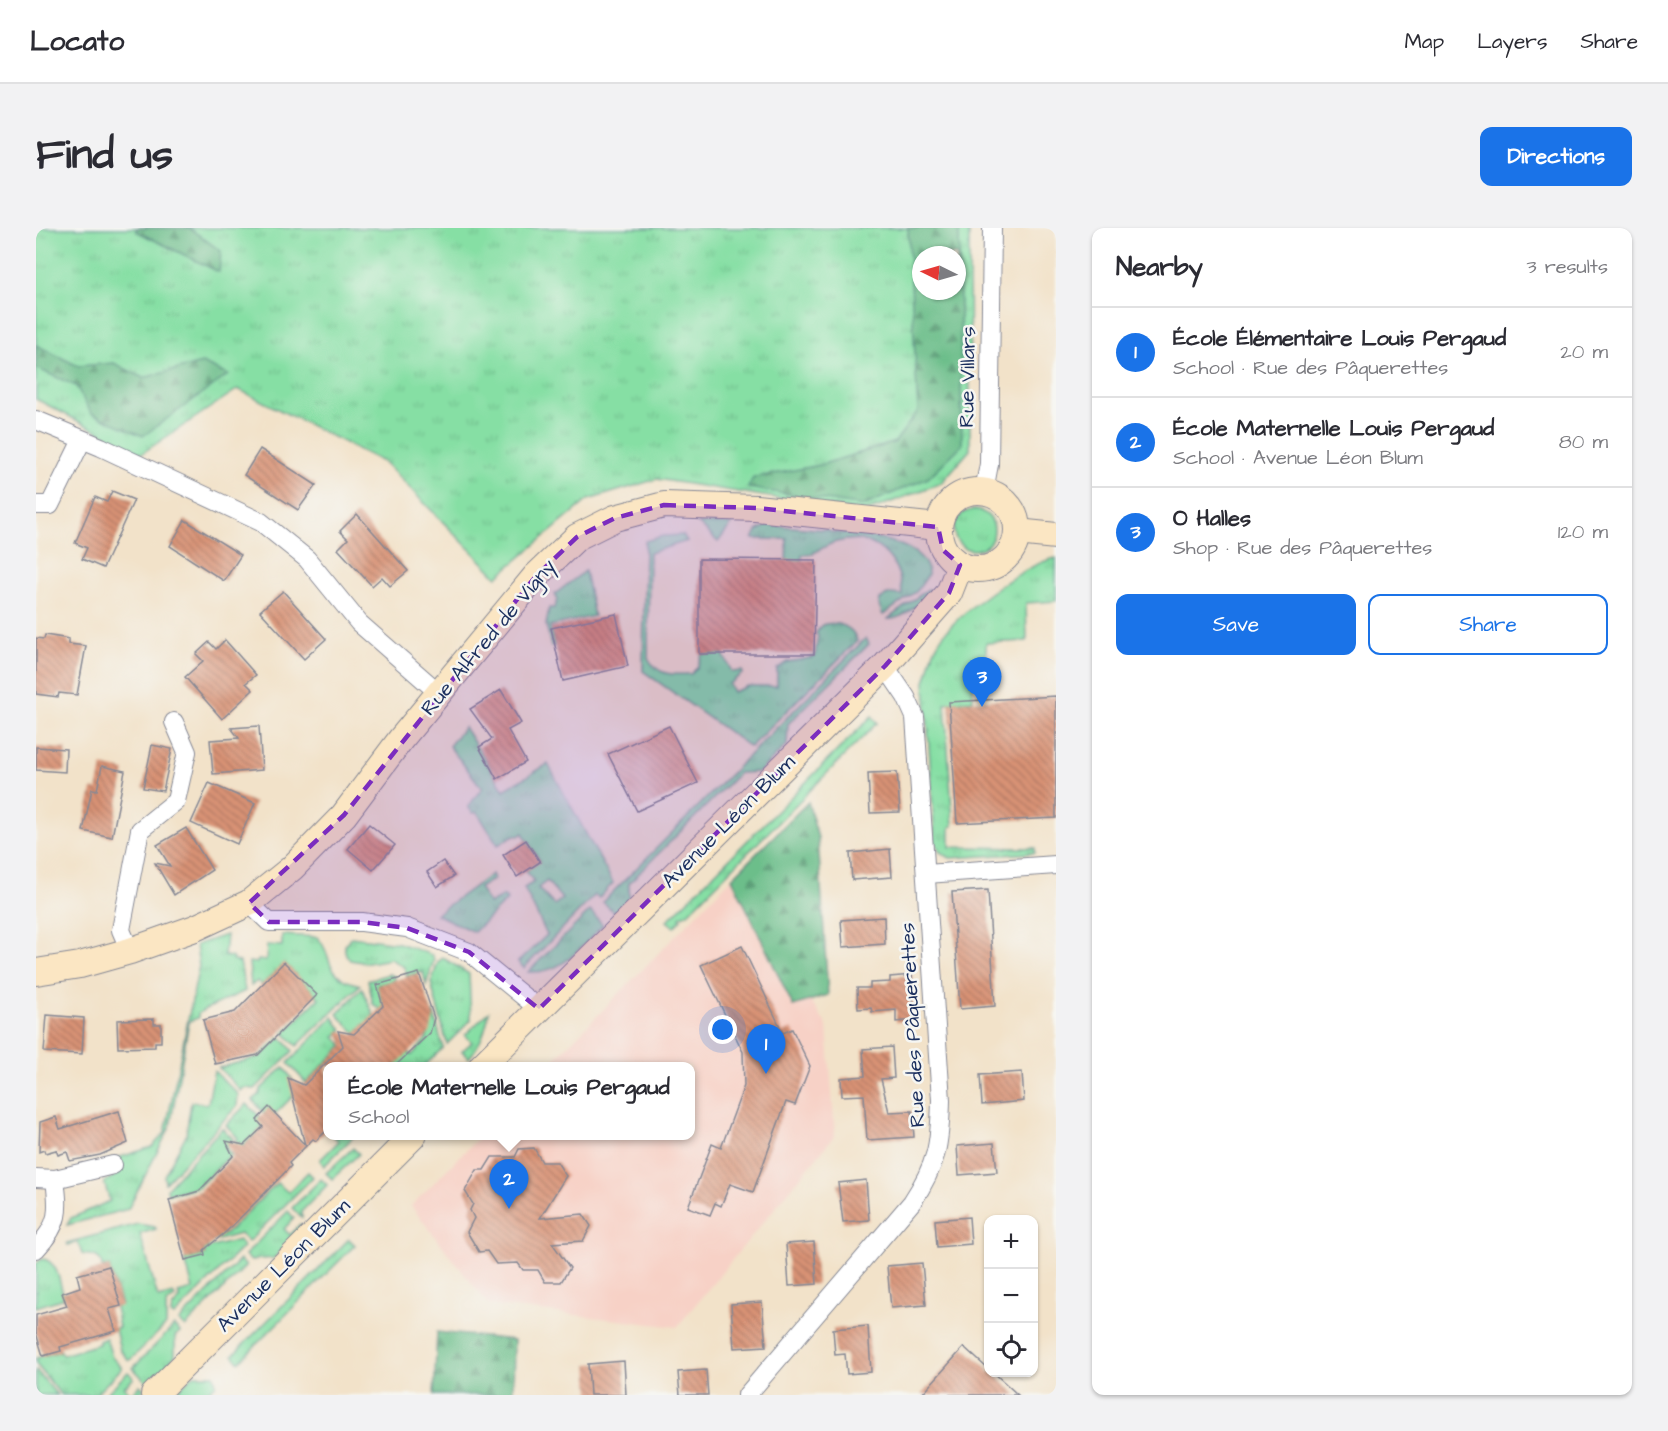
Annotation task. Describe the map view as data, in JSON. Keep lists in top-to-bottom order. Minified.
{"streets":{"street":["Rue Villars","Rue Alfred de Vigny","Avenue Léon Blum","Rue des Pâquerettes"]},"crossings":[["Rue Villars","Rue Alfred de Vigny"],["Rue Villars","Avenue Léon Blum"],["Rue Alfred de Vigny","Avenue Léon Blum"],["Avenue Léon Blum","Rue des Pâquerettes"]],"north":"left","page":{"header":"Locato","nav":["Map","Layers","Share"],"title":"Find us","buttons":["Directions",["Save","Share"]],"heading":["Nearby","3 results"],"list":[{"mark":"1","name":"École Élémentaire Louis Pergaud","note":"School · Rue des Pâquerettes","value":"20 m"},{"mark":"2","name":"École Maternelle Louis Pergaud","note":"School · Avenue Léon Blum","value":"80 m"},{"mark":"3","name":"O Halles","note":"Shop · Rue des Pâquerettes","value":"120 m"}],"pins":["3","1","2"],"popup":["École Maternelle Louis Pergaud","School"],"map_buttons":["+","−"]}}
